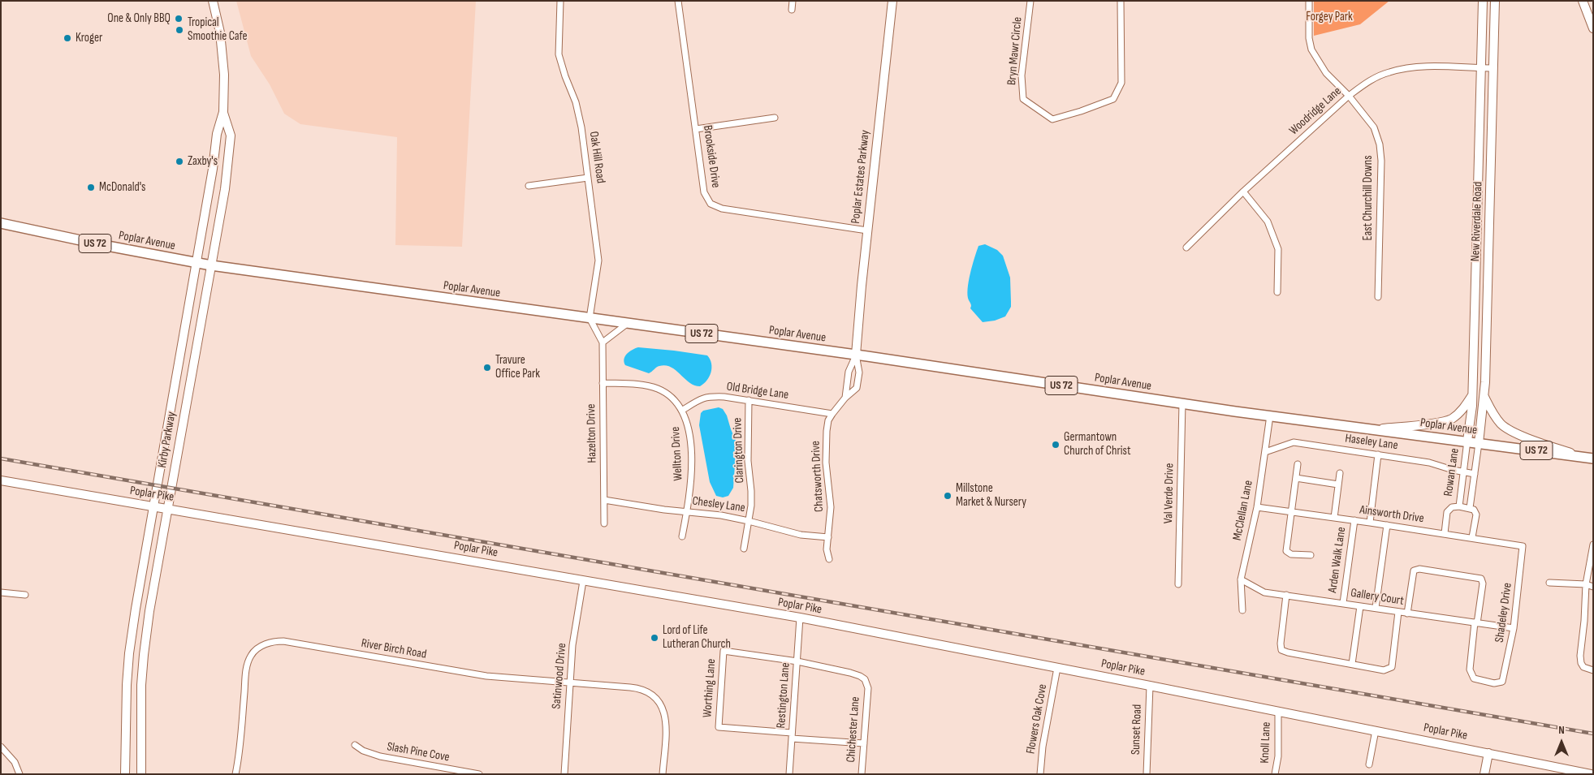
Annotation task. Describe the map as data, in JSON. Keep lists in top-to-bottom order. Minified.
{"streets":{"main road":["Poplar Estates Parkway","New Riverdale Road","Poplar Avenue","US 72","Kirby Parkway","Poplar Pike"],"street":["Bryn Mawr Circle","Woodridge Lane","Brookside Drive","Oak Hill Road","East Churchill Downs","Old Bridge Lane","Hazelton Drive","Haseley Lane","Clarington Drive","Wellton Drive","Rowan Lane","Chatsworth Drive","Val Verde Drive","Chesley Lane","McClellan Lane","Ainsworth Drive","Arden Walk Lane","Gallery Court","Shadeley Drive","River Birch Road","Satinwood Drive","Worthing Lane","Restington Lane","Flowers Oak Cove","Chichester Lane","Sunset Road","Knoll Lane","Slash Pine Cove"]},"crossings":[["Woodridge Lane","East Churchill Downs"],["Woodridge Lane","New Riverdale Road"],["Brookside Drive","Poplar Estates Parkway"],["Oak Hill Road","Poplar Avenue"],["Oak Hill Road","Hazelton Drive"],["Poplar Estates Parkway","Poplar Avenue"],["Poplar Estates Parkway","Chatsworth Drive"],["New Riverdale Road","Poplar Avenue"],["New Riverdale Road","Rowan Lane"],["Poplar Avenue","Hazelton Drive"],["Poplar Avenue","Kirby Parkway"],["Poplar Avenue","Rowan Lane"],["Poplar Avenue","Chatsworth Drive"],["Poplar Avenue","Val Verde Drive"],["Poplar Avenue","McClellan Lane"],["Old Bridge Lane","Clarington Drive"],["Old Bridge Lane","Wellton Drive"],["Old Bridge Lane","Chatsworth Drive"],["Hazelton Drive","Wellton Drive"],["Hazelton Drive","Chesley Lane"],["Kirby Parkway","Poplar Pike"],["Haseley Lane","Rowan Lane"],["Haseley Lane","McClellan Lane"],["Clarington Drive","Chesley Lane"],["Wellton Drive","Chesley Lane"],["Rowan Lane","Ainsworth Drive"],["Chatsworth Drive","Chesley Lane"],["Poplar Pike","Satinwood Drive"],["Poplar Pike","Restington Lane"],["Poplar Pike","Flowers Oak Cove"],["Poplar Pike","Sunset Road"],["Poplar Pike","Knoll Lane"],["McClellan Lane","Ainsworth Drive"],["McClellan Lane","Gallery Court"],["Ainsworth Drive","Arden Walk Lane"],["Ainsworth Drive","Shadeley Drive"],["Arden Walk Lane","Gallery Court"],["Gallery Court","Shadeley Drive"],["River Birch Road","Satinwood Drive"],["Worthing Lane","Restington Lane"],["Worthing Lane","Chichester Lane"],["Restington Lane","Chichester Lane"]],"parks":["Forgey Park"],"places":["One & Only BBQ","Tropical Smoothie Cafe","Kroger","Zaxby's","McDonald's","Travure Office Park","Germantown Church of Christ","Millstone Market & Nursery","Lord of Life Lutheran Church"],"north":"top"}
